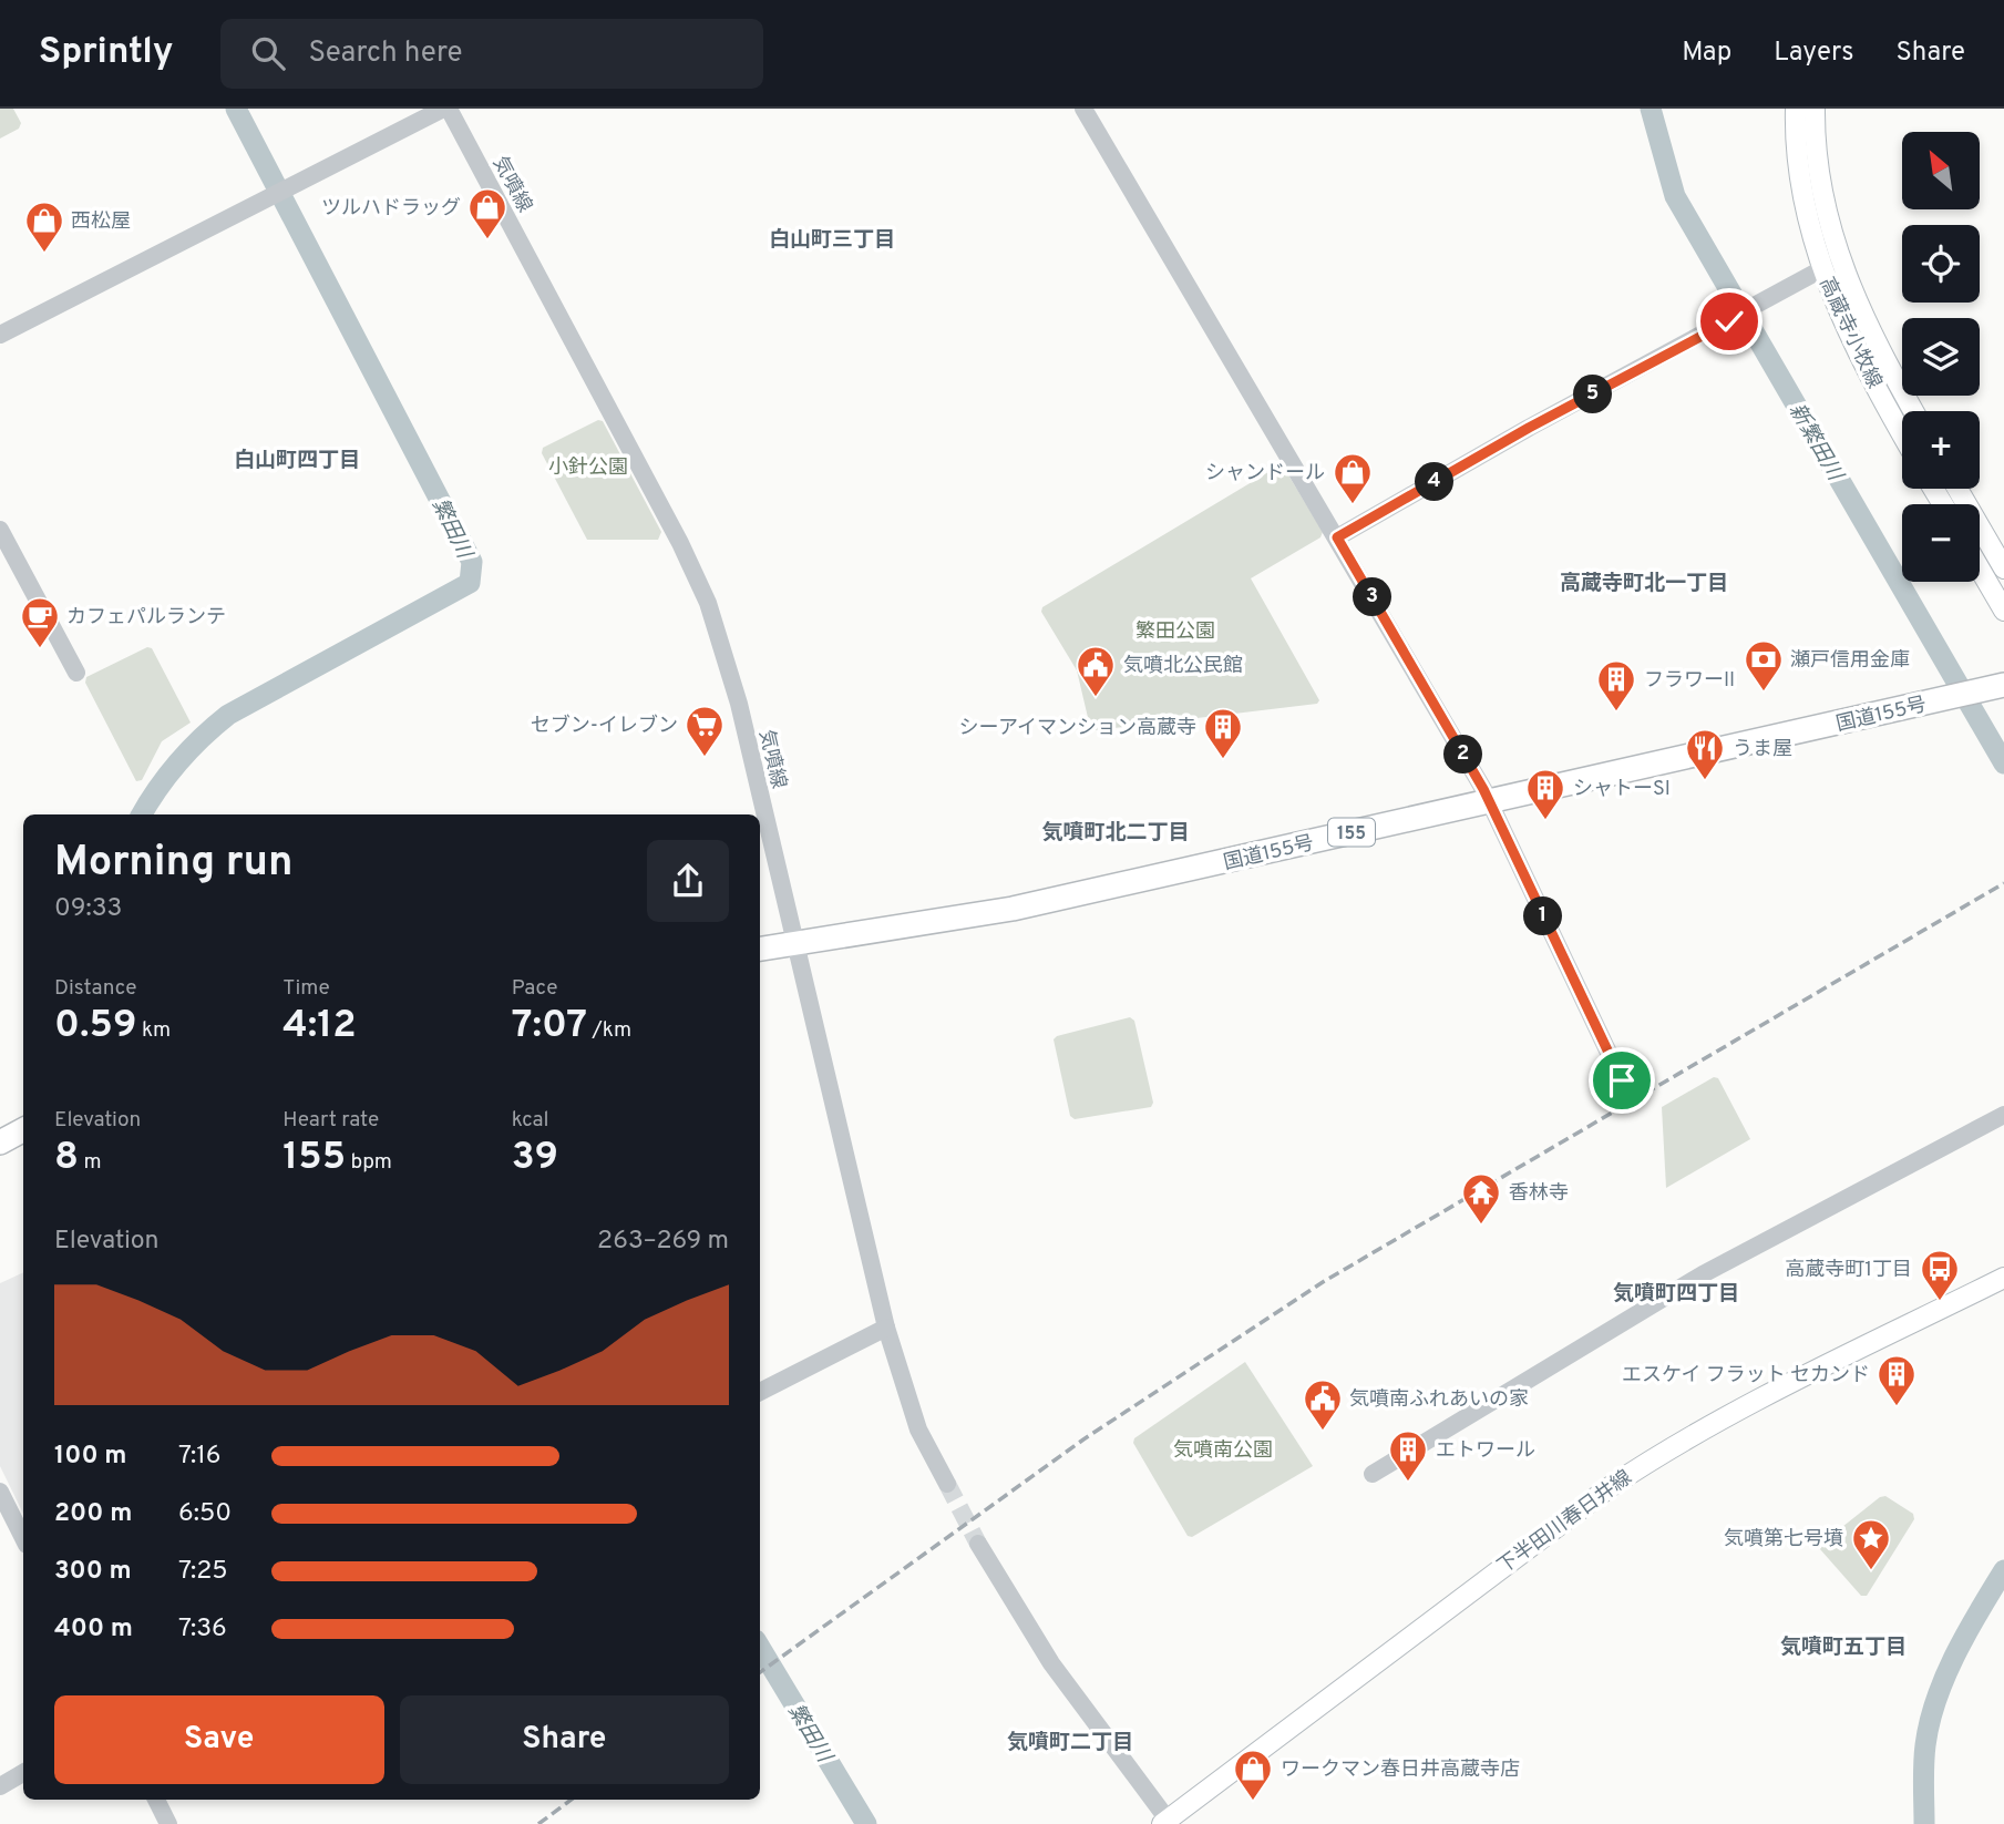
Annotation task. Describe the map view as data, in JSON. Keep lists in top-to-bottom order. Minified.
{"streets":{"highway":["国道155号","155"],"main road":["高蔵寺小牧線","下半田川春日井線"],"street":["気噴線"]},"crossings":[["気噴線","国道155号"]],"districts":["白山町三丁目","白山町四丁目","高蔵寺町北一丁目","気噴町北二丁目","気噴町四丁目","気噴町五丁目","気噴町二丁目"],"water":["新繁田川","繁田川"],"parks":["小針公園","繁田公園","気噴南公園"],"places":{"shop":["ツルハドラッグ","西松屋","シャンドール","ワークマン春日井高蔵寺店"],"cafe":["カフェパルランテ"],"bank":["瀬戸信用金庫"],"public building":["気噴北公民館","気噴南ふれあいの家"],"building":["フラワーII","シーアイマンション高蔵寺","シャトーSI","エスケイ フラット セカンド","エトワール"],"supermarket":["セブン-イレブン"],"restaurant":["うま屋"],"temple":["香林寺"],"bus stop":["高蔵寺町1丁目"],"place":["気噴第七号墳"]},"north":"top left","page":{"header":"Sprintly","search":"Search here","nav":["Map","Layers","Share"],"map_buttons":["+","−"],"pins":["5","4","3","2","1"],"heading":["Morning run","09:33"],"stats":[["Distance","0.59 km"],["Time","4:12"],["Pace","7:07 /km"],["Elevation","8 m"],["Heart rate","155 bpm"],["kcal","39"]],"chart":["Elevation","263–269 m"],"list":[{"name":"100 m","note":"7:16"},{"name":"200 m","note":"6:50"},{"name":"300 m","note":"7:25"},{"name":"400 m","note":"7:36"}],"buttons":["Save","Share"]}}
